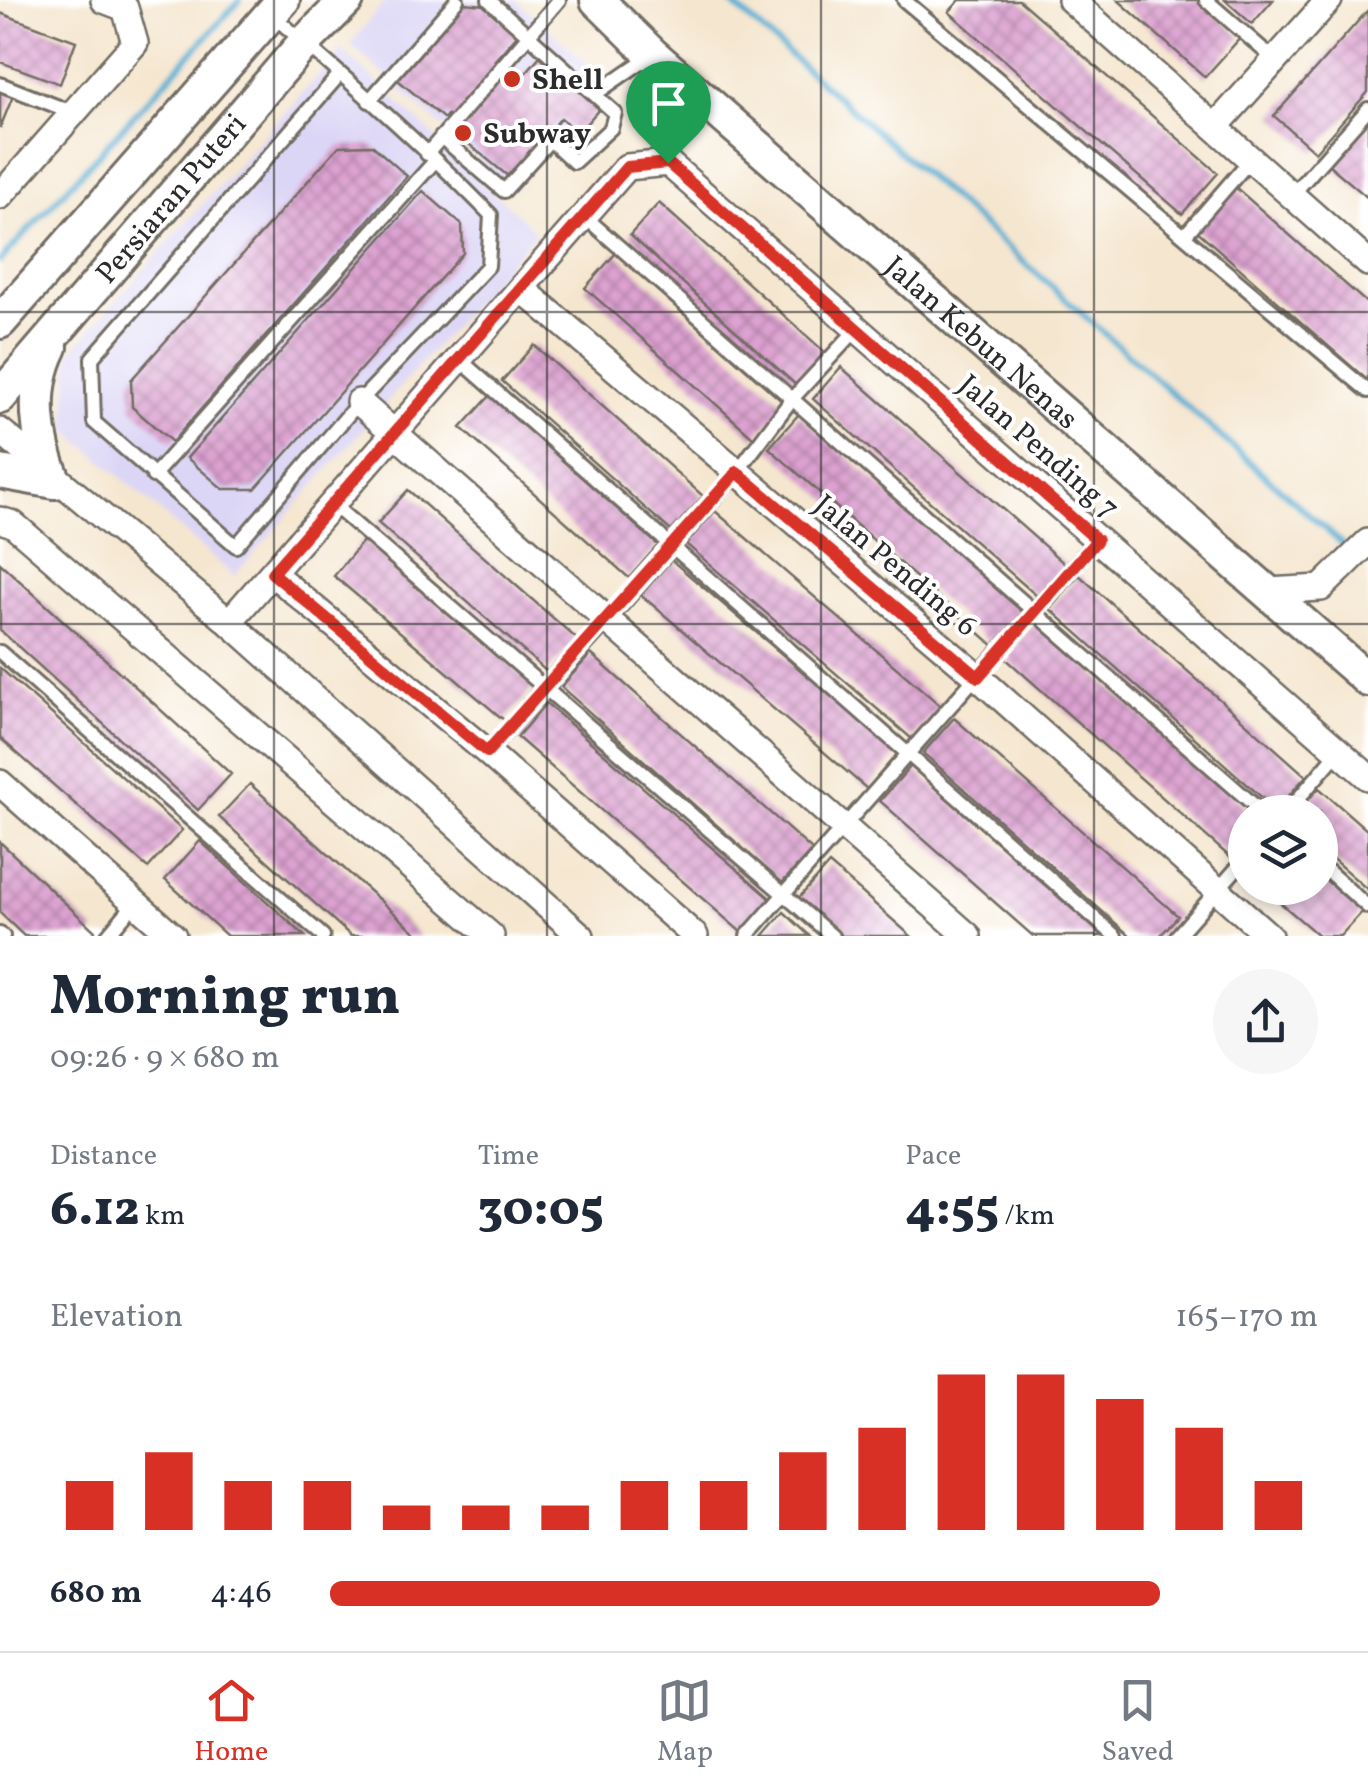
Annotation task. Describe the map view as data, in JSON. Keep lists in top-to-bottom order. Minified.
{"streets":{"street":["Persiaran Puteri","Jalan Kebun Nenas","Jalan Pending 7","Jalan Pending 6"]},"places":["Shell","Subway"],"page":{"heading":["Morning run","09:26 · 9 × 680 m"],"stats":[["Distance","6.12 km"],["Time","30:05"],["Pace","4:55 /km"]],"chart":["Elevation","165–170 m"],"list":[{"name":"680 m","note":"4:46"}],"tabs":["Home","Map","Saved"]}}
